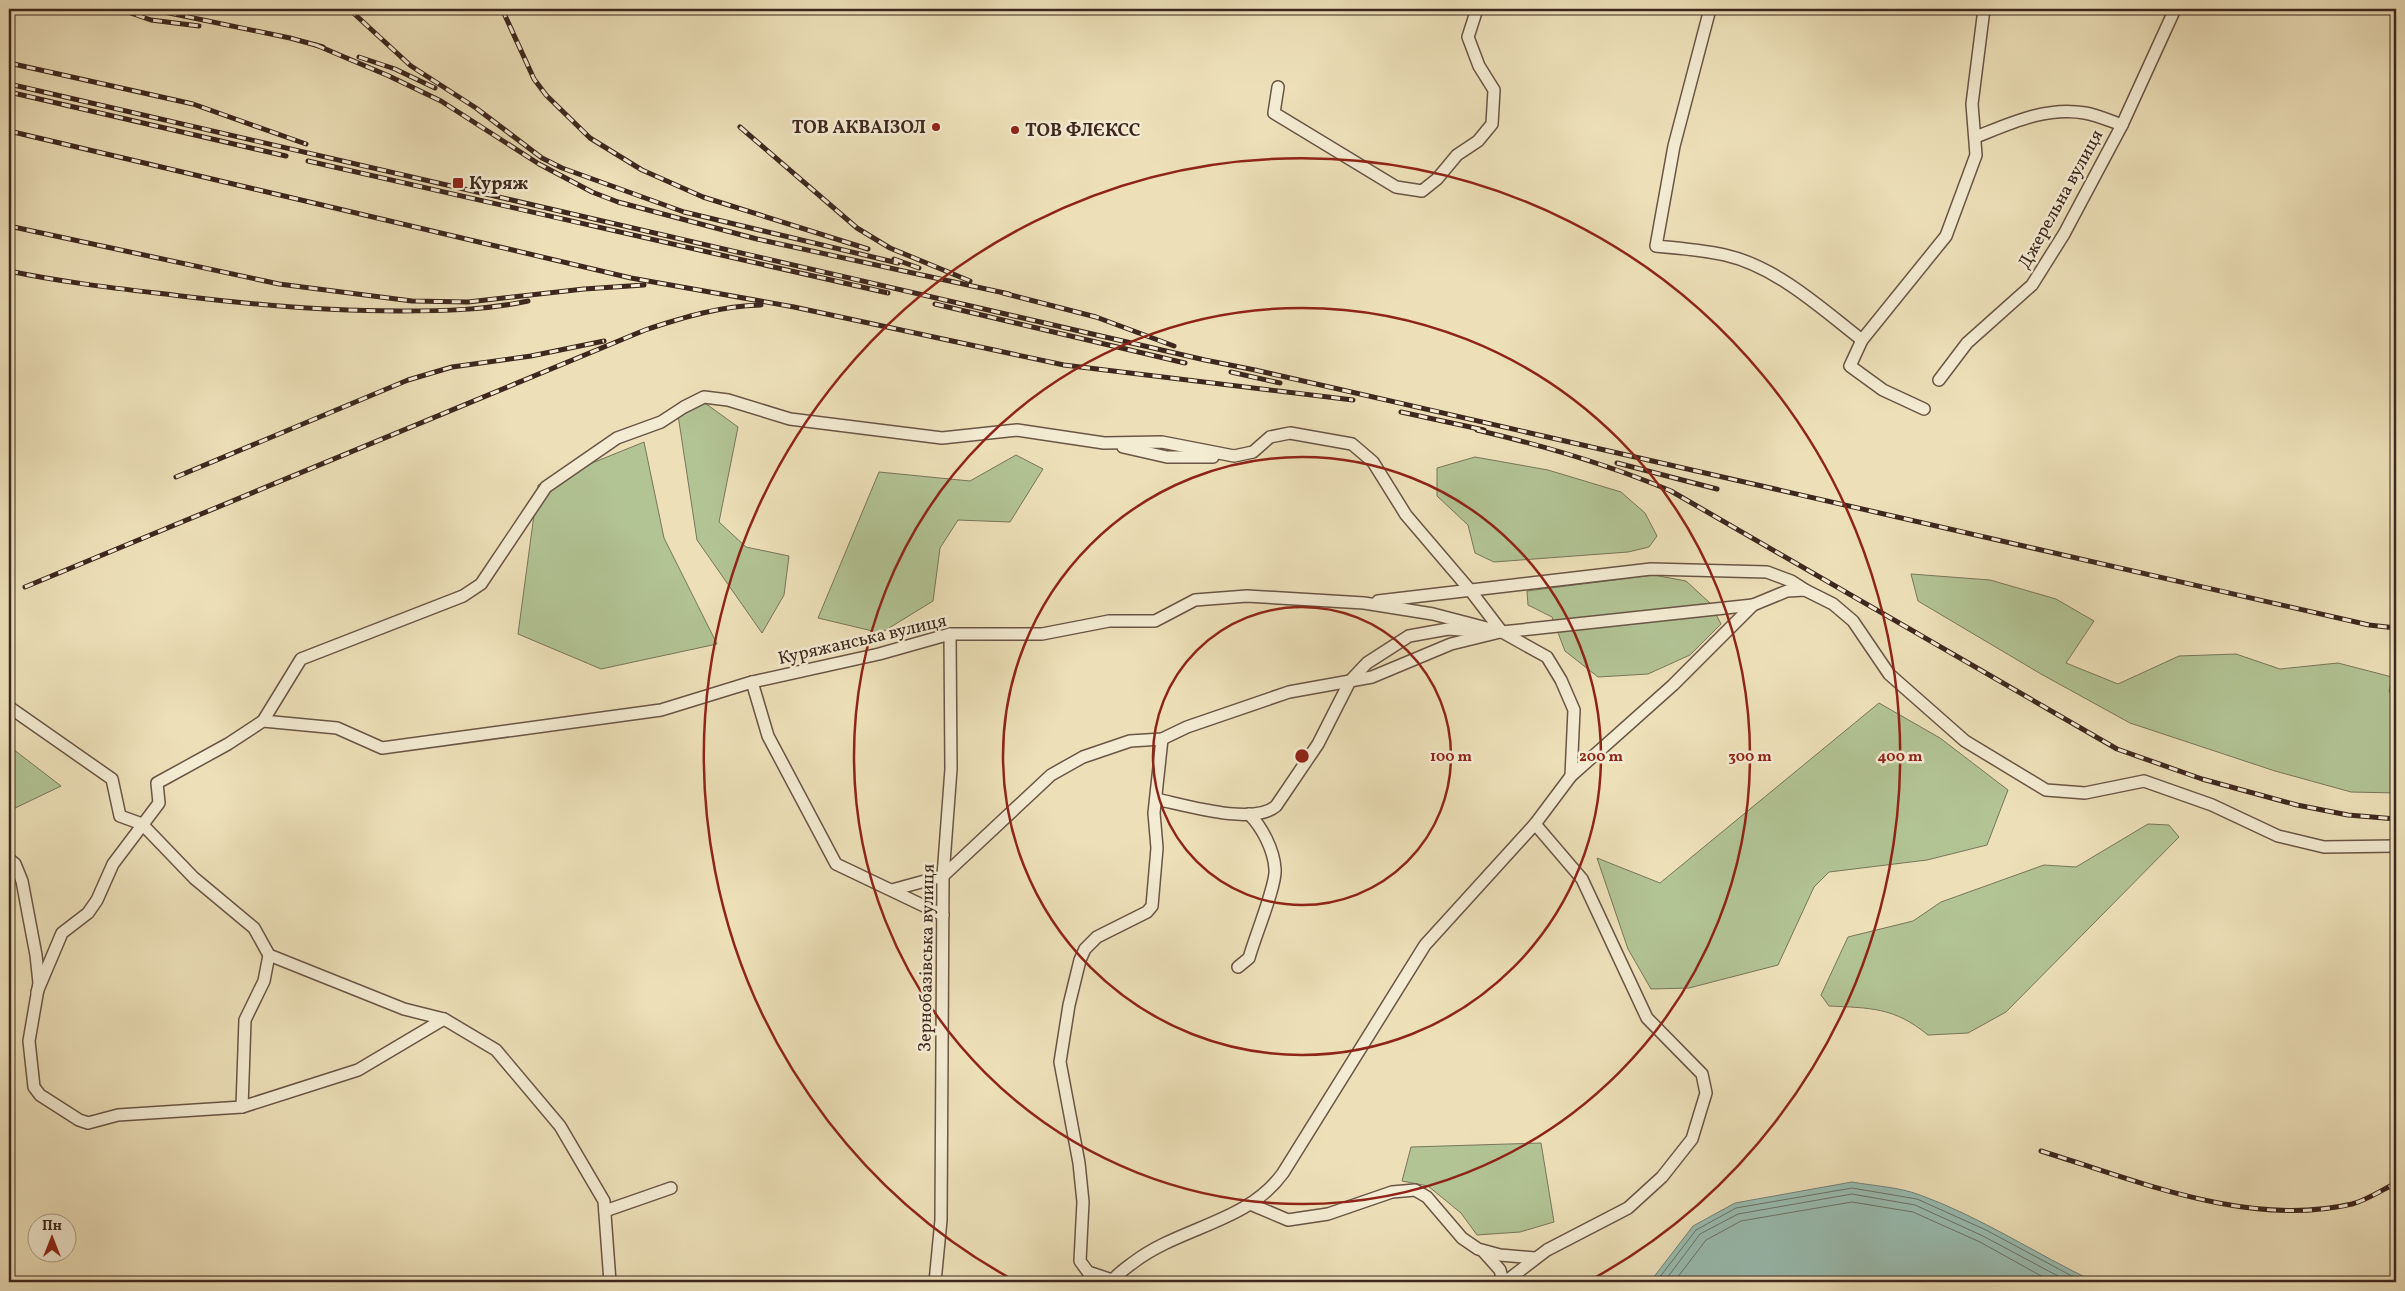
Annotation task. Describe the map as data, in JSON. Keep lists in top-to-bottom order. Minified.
{"streets":{"street":["Джерельна вулиця","Куряжанська вулиця","Зернобазівська вулиця"]},"crossings":[["Куряжанська вулиця","Зернобазівська вулиця"]],"places":{"other":["ТОВ АКВАІЗОЛ","ТОВ ФЛЄКСС"],"transit":["Куряж"]},"north":"top","rings":["100 m","200 m","300 m","400 m"]}
